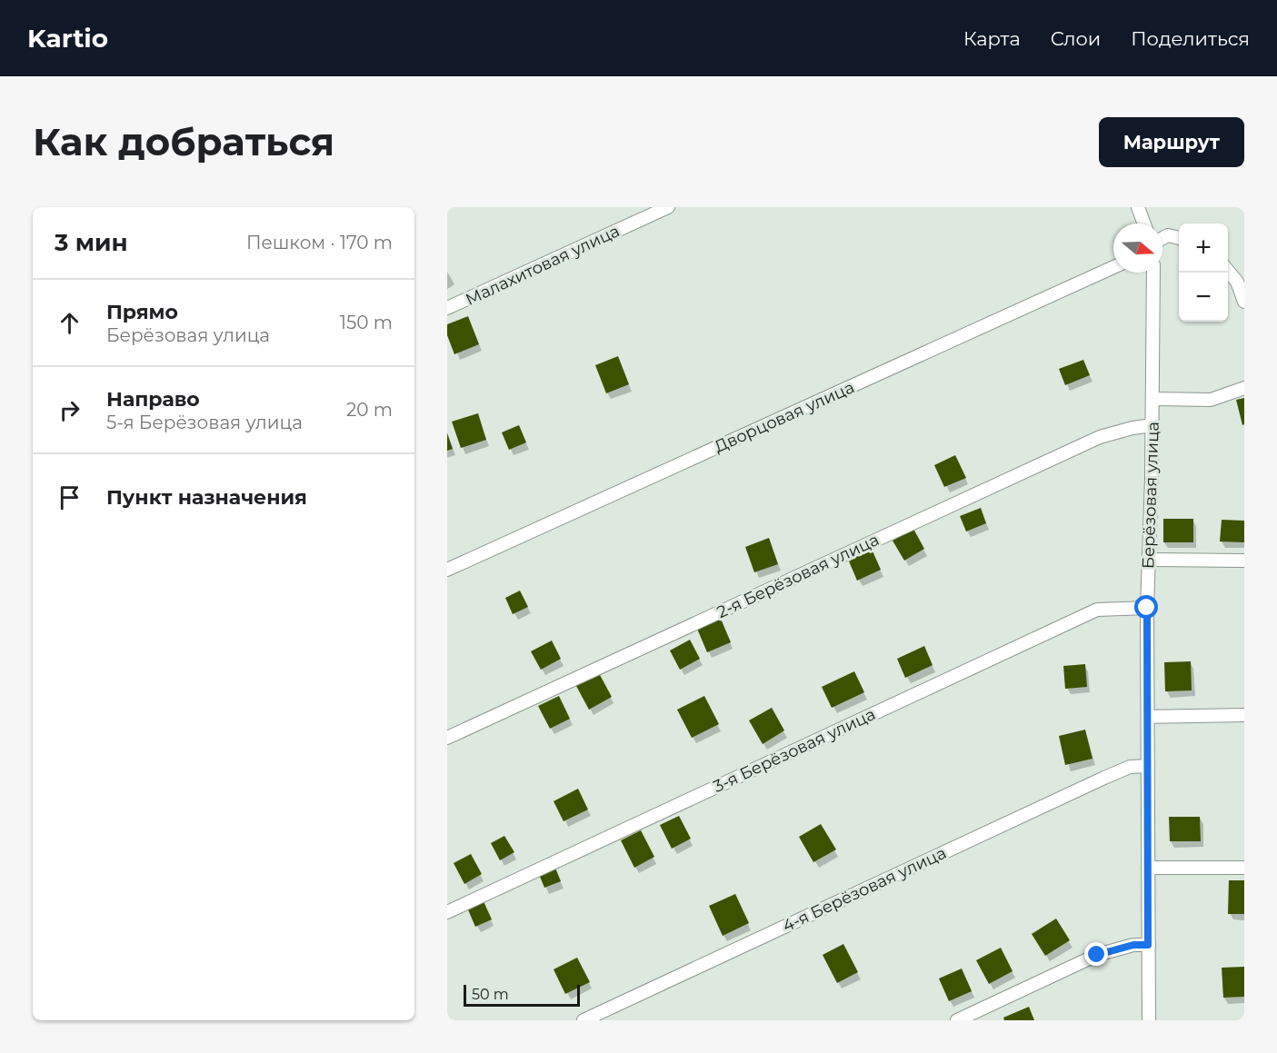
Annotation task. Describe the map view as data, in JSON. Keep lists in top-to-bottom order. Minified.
{"streets":{"street":["Малахитовая улица","Дворцовая улица","Берёзовая улица","2-я Берёзовая улица","3-я Берёзовая улица","4-я Берёзовая улица"]},"crossings":[["Берёзовая улица","2-я Берёзовая улица"],["Берёзовая улица","3-я Берёзовая улица"],["Берёзовая улица","4-я Берёзовая улица"]],"scale_bar":"50 m","north":"right","page":{"header":"Kartio","nav":["Карта","Слои","Поделиться"],"buttons":"Маршрут","title":"Как добраться","heading":["3 мин","Пешком · 170 m"],"map_buttons":["+","−"],"list":[["Прямо","Берёзовая улица","150 m"],["Направо","5-я Берёзовая улица","20 m"],"Пункт назначения"],"scale":"50 m"}}
